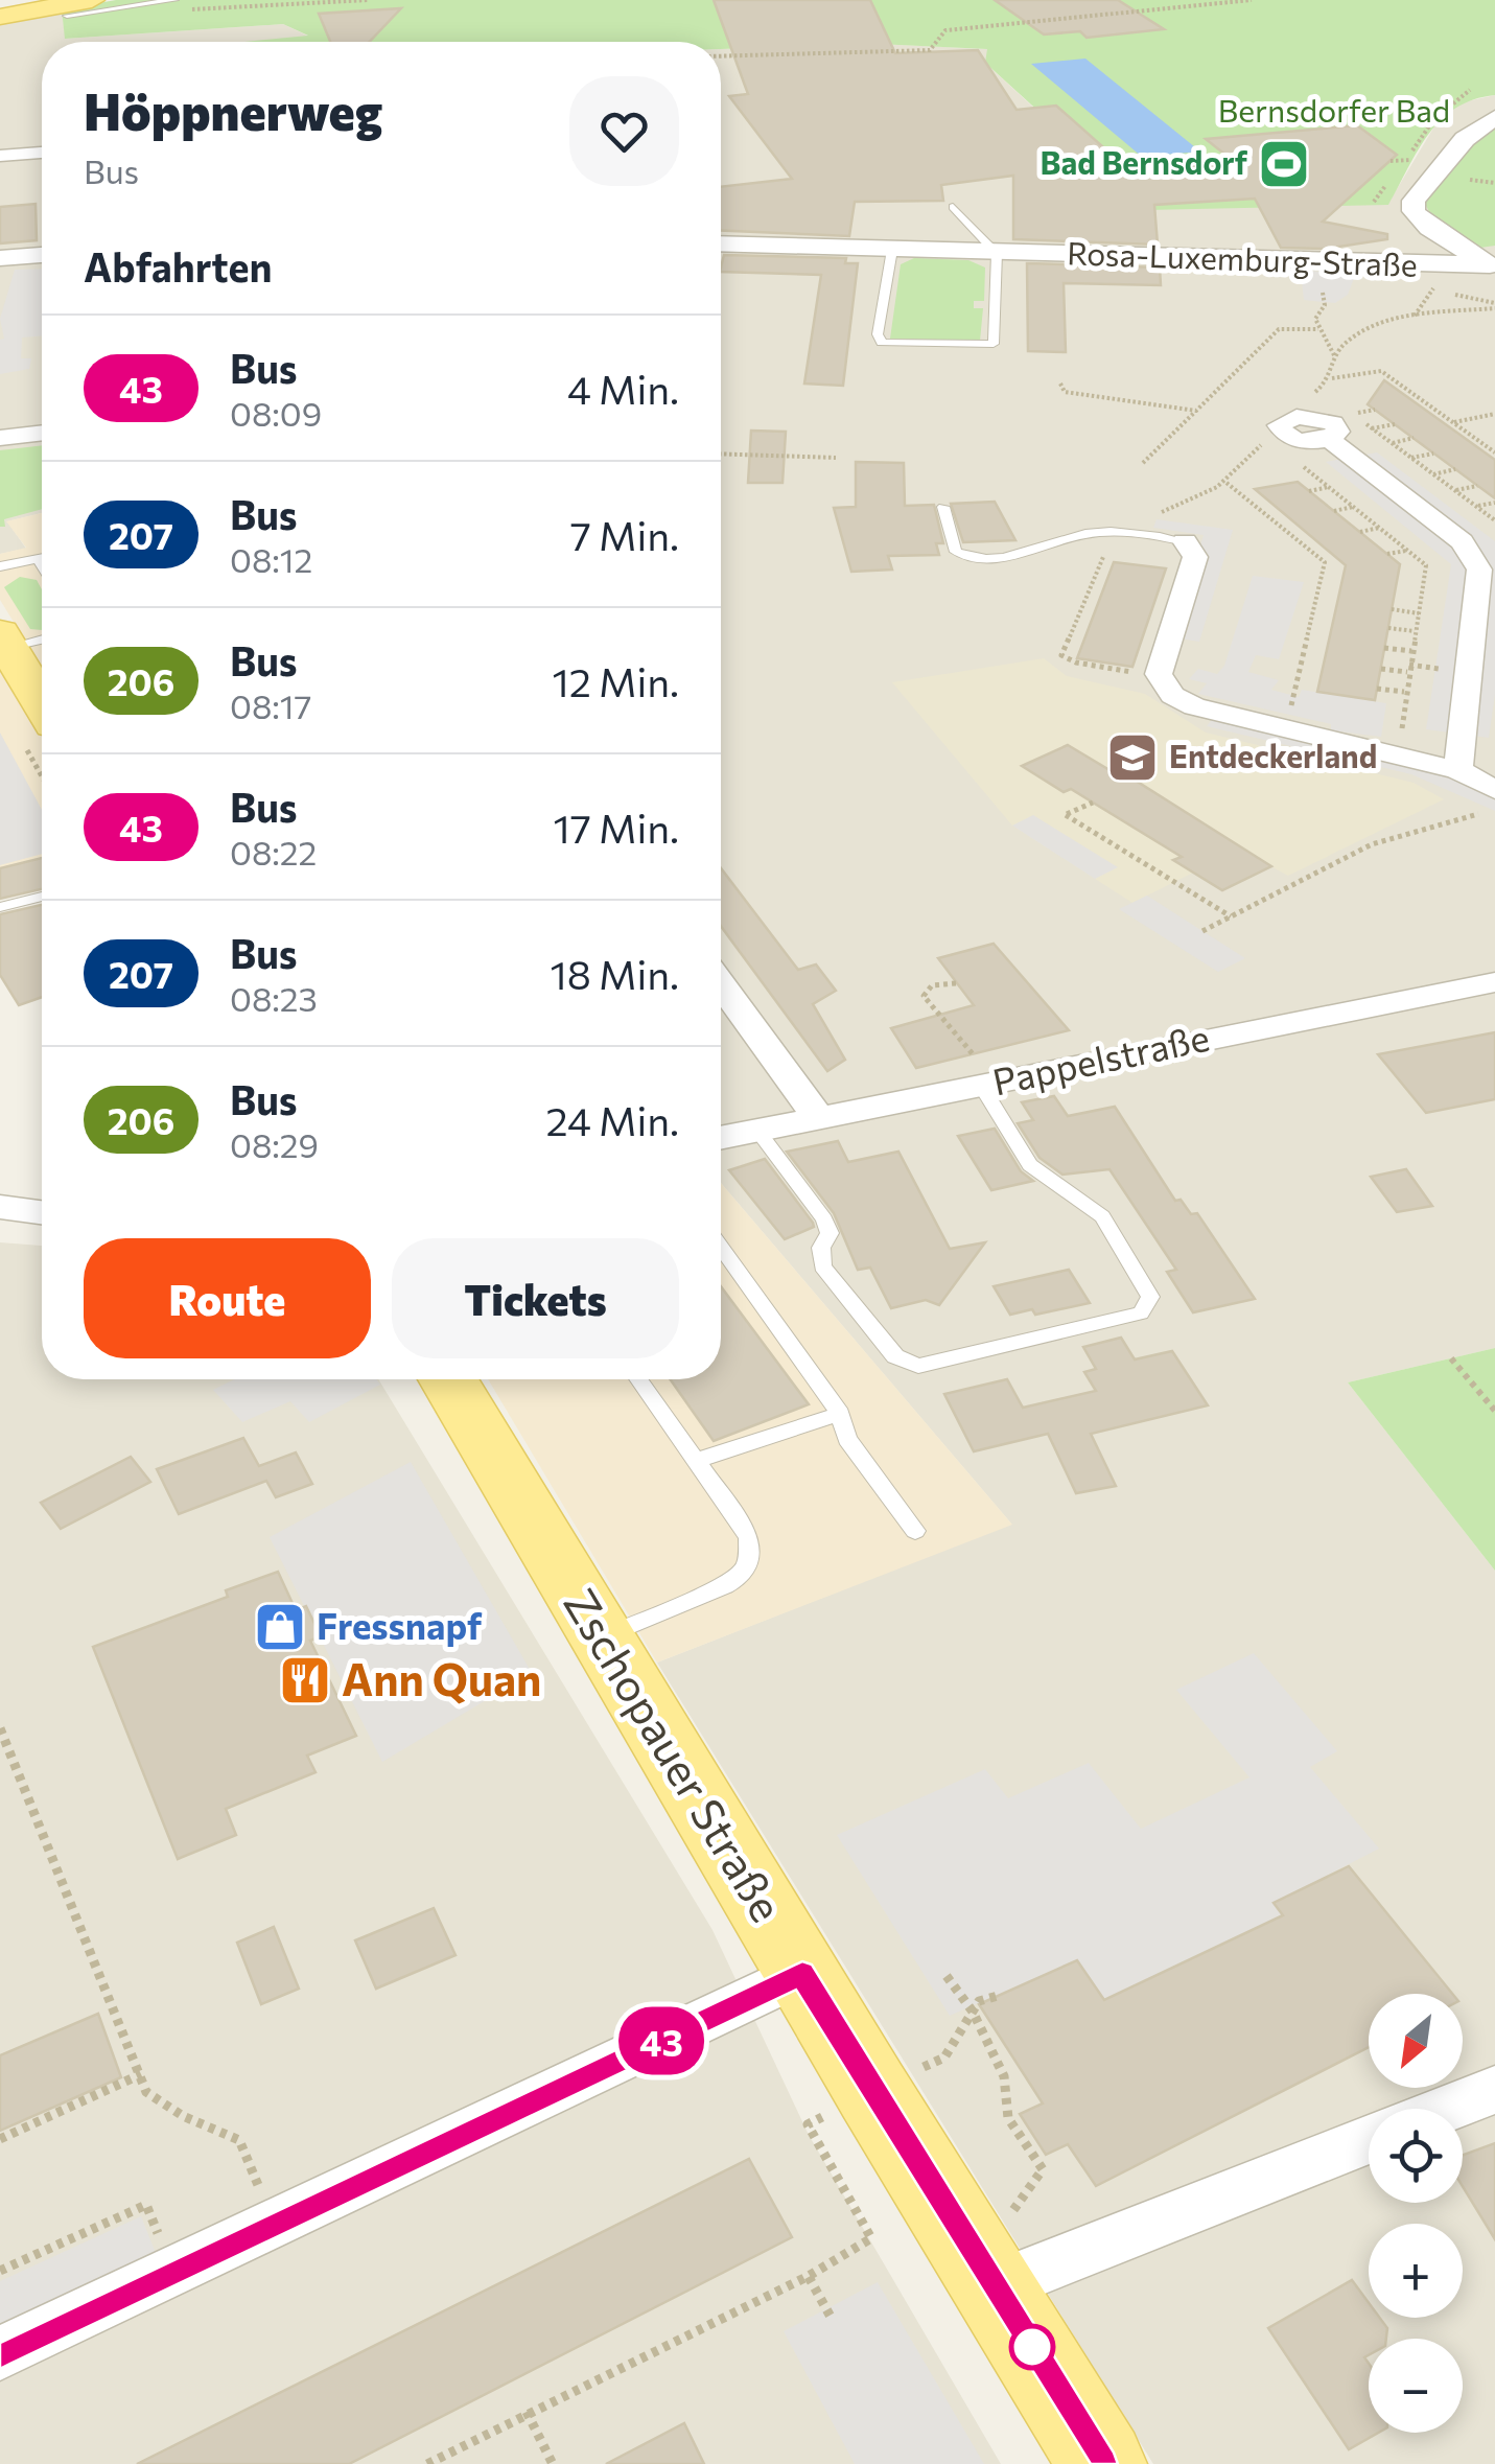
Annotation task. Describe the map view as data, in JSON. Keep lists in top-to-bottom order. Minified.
{"streets":{"main road":["Zschopauer Straße"],"street":["Rosa-Luxemburg-Straße","Pappelstraße"]},"parks":["Bernsdorfer Bad"],"places":{"sports":["Bad Bernsdorf"],"school or university":["Entdeckerland"],"shop":["Fressnapf"],"restaurant":["Ann Quan"]},"lines":["bus line 43"],"north":"bottom left","page":{"on_map":"43","heading":[["Höppnerweg","Bus"],"Abfahrten"],"list":[{"mark":"43","name":"Bus","note":"08:09","value":"4 Min."},{"mark":"207","name":"Bus","note":"08:12","value":"7 Min."},{"mark":"206","name":"Bus","note":"08:17","value":"12 Min."},{"mark":"43","name":"Bus","note":"08:22","value":"17 Min."},{"mark":"207","name":"Bus","note":"08:23","value":"18 Min."},{"mark":"206","name":"Bus","note":"08:29","value":"24 Min."}],"buttons":["Route","Tickets"],"map_buttons":["+","−"]}}
